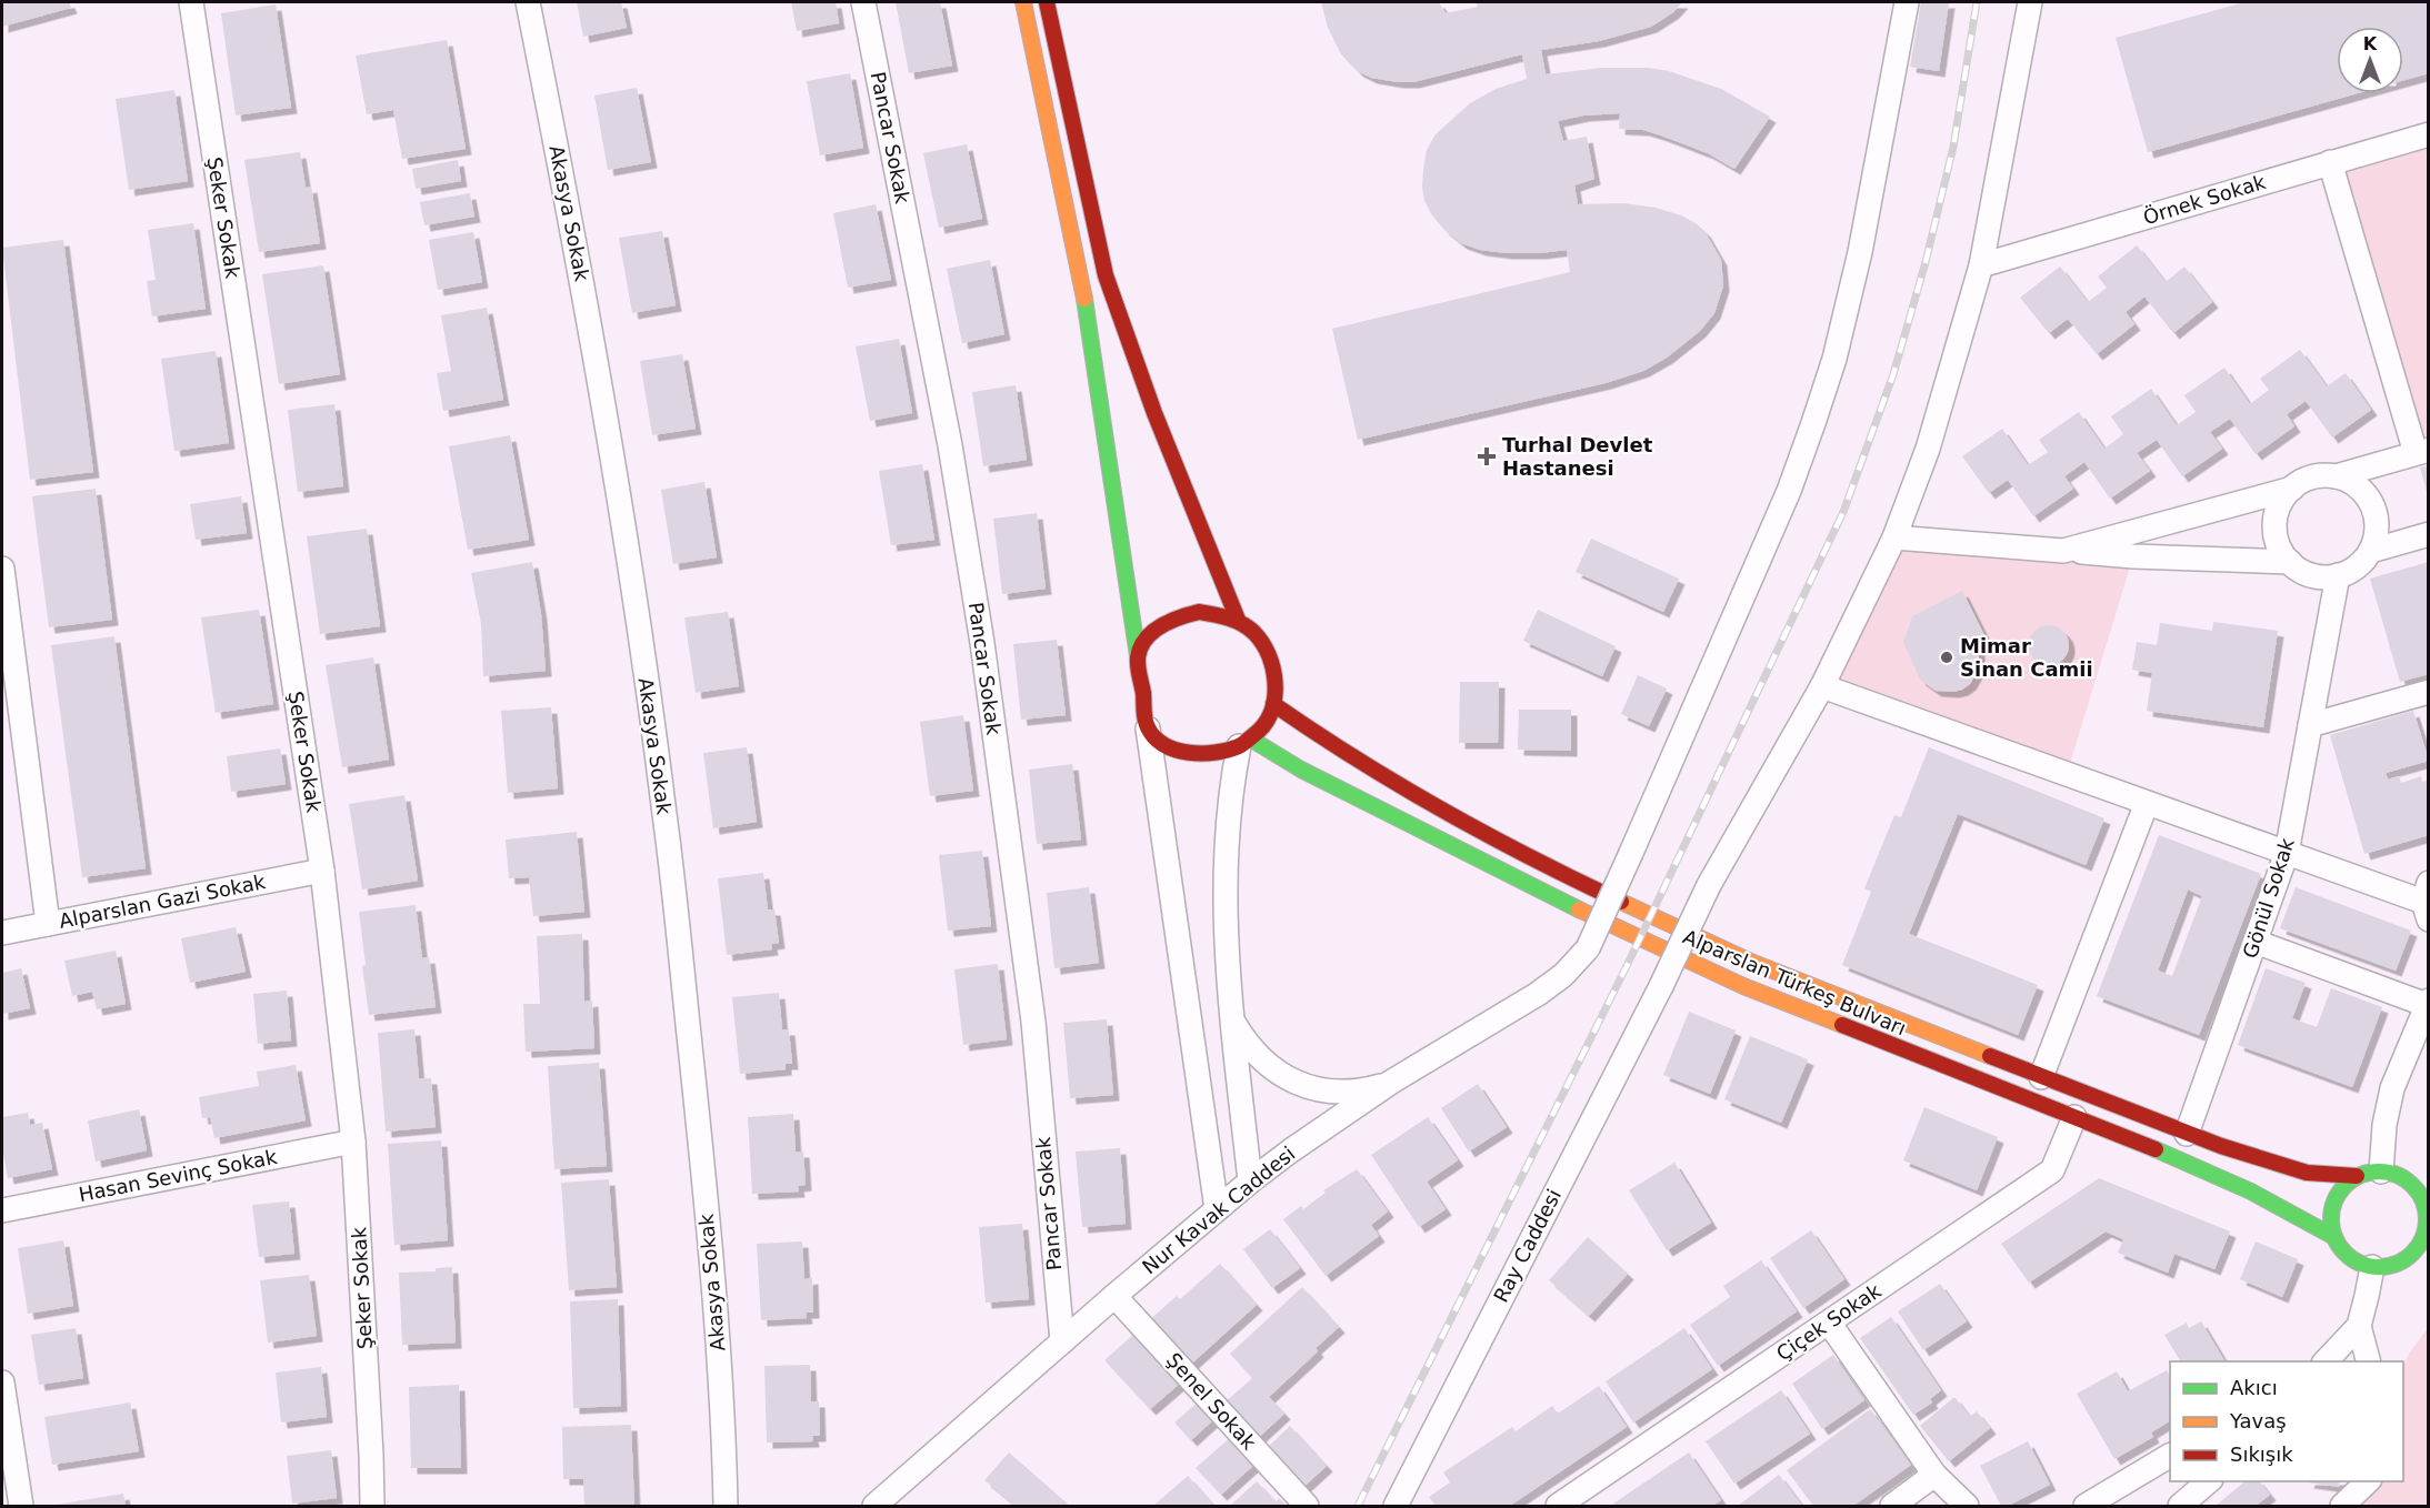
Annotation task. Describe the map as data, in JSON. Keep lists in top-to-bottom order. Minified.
{"streets":{"street":["Pancar Sokak","Örnek Sokak","Akasya Sokak","Şeker Sokak","Gönül Sokak","Alparslan Gazi Sokak","Alparslan Türkeş Bulvarı","Hasan Sevinç Sokak","Nur Kavak Caddesi","Ray Caddesi","Çiçek Sokak","Şenel Sokak"]},"crossings":[["Pancar Sokak","Nur Kavak Caddesi"],["Örnek Sokak","Ray Caddesi"],["Şeker Sokak","Alparslan Gazi Sokak"],["Şeker Sokak","Hasan Sevinç Sokak"],["Gönül Sokak","Alparslan Türkeş Bulvarı"],["Alparslan Türkeş Bulvarı","Nur Kavak Caddesi"],["Alparslan Türkeş Bulvarı","Çiçek Sokak"],["Nur Kavak Caddesi","Şenel Sokak"]],"places":{"health":["Turhal Devlet Hastanesi"],"other":["Mimar Sinan Camii"]},"legend":["Akıcı","Yavaş","Sıkışık"],"north":"top"}
